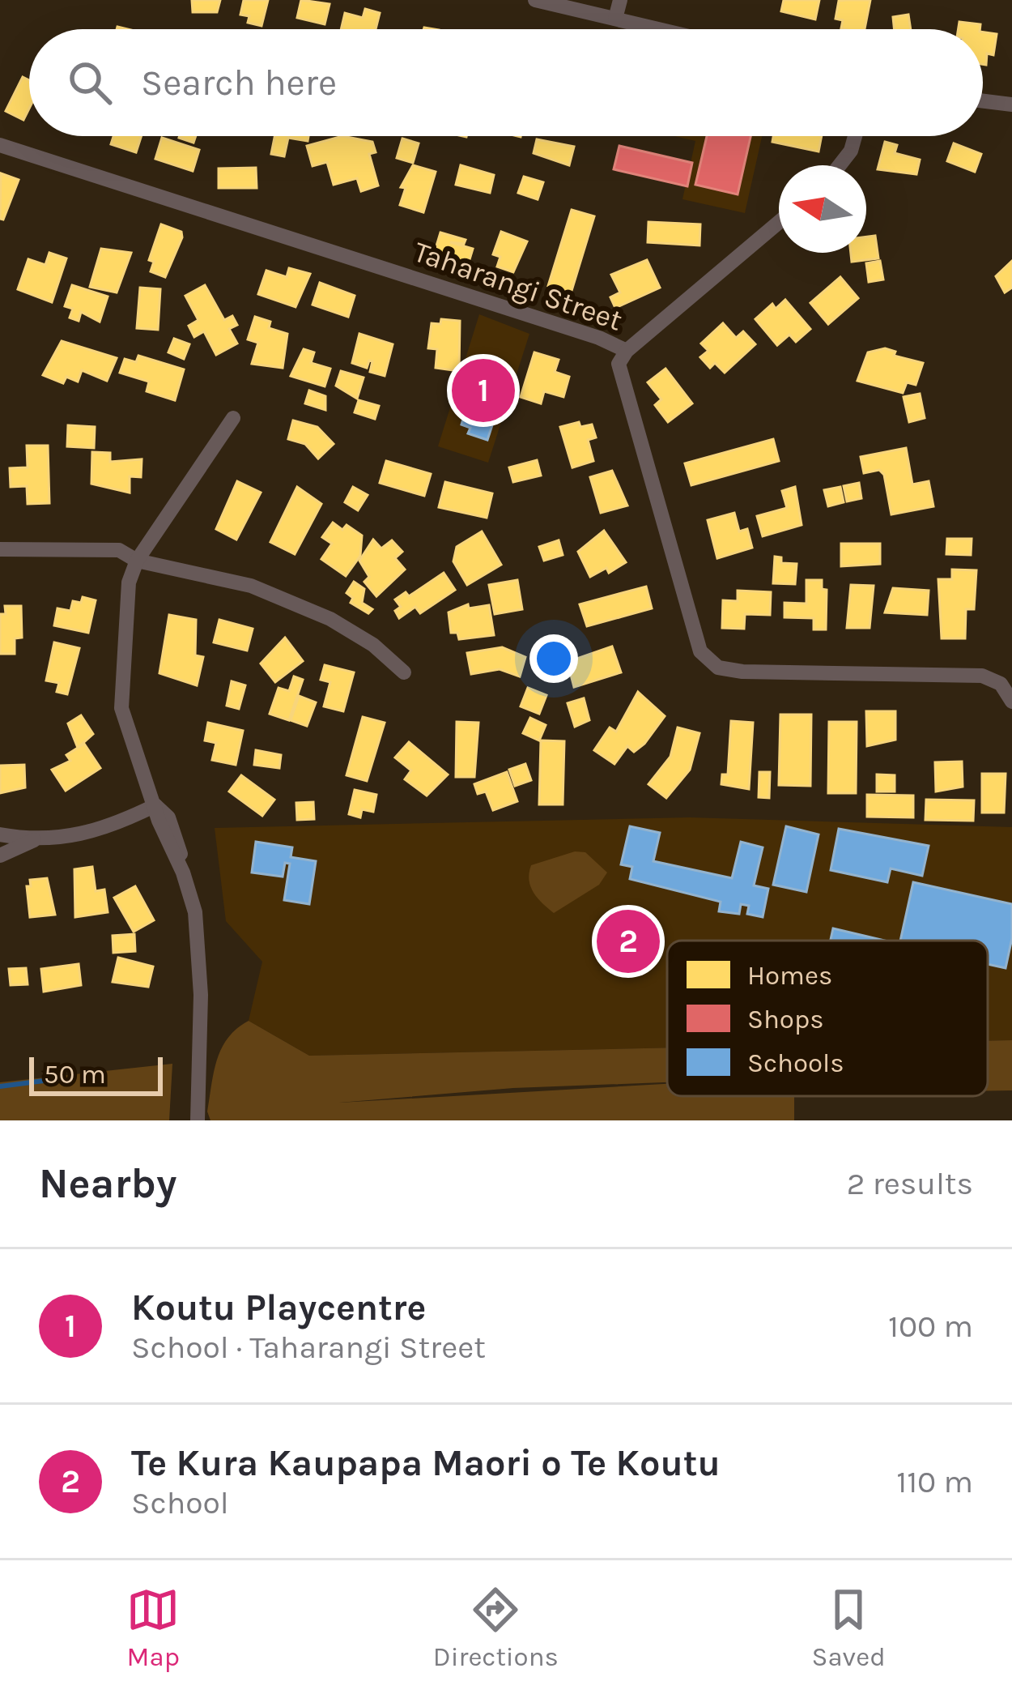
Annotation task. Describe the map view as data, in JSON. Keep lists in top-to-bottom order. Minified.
{"streets":{"street":["Taharangi Street"]},"legend":["Homes","Shops","Schools"],"scale_bar":"50 m","north":"left","page":{"search":"Search here","pins":["1","2"],"scale":"50 m","heading":["Nearby","2 results"],"list":[{"mark":"1","name":"Koutu Playcentre","note":"School · Taharangi Street","value":"100 m"},{"mark":"2","name":"Te Kura Kaupapa Maori o Te Koutu","note":"School","value":"110 m"}],"nav":["Map","Directions","Saved"]}}
